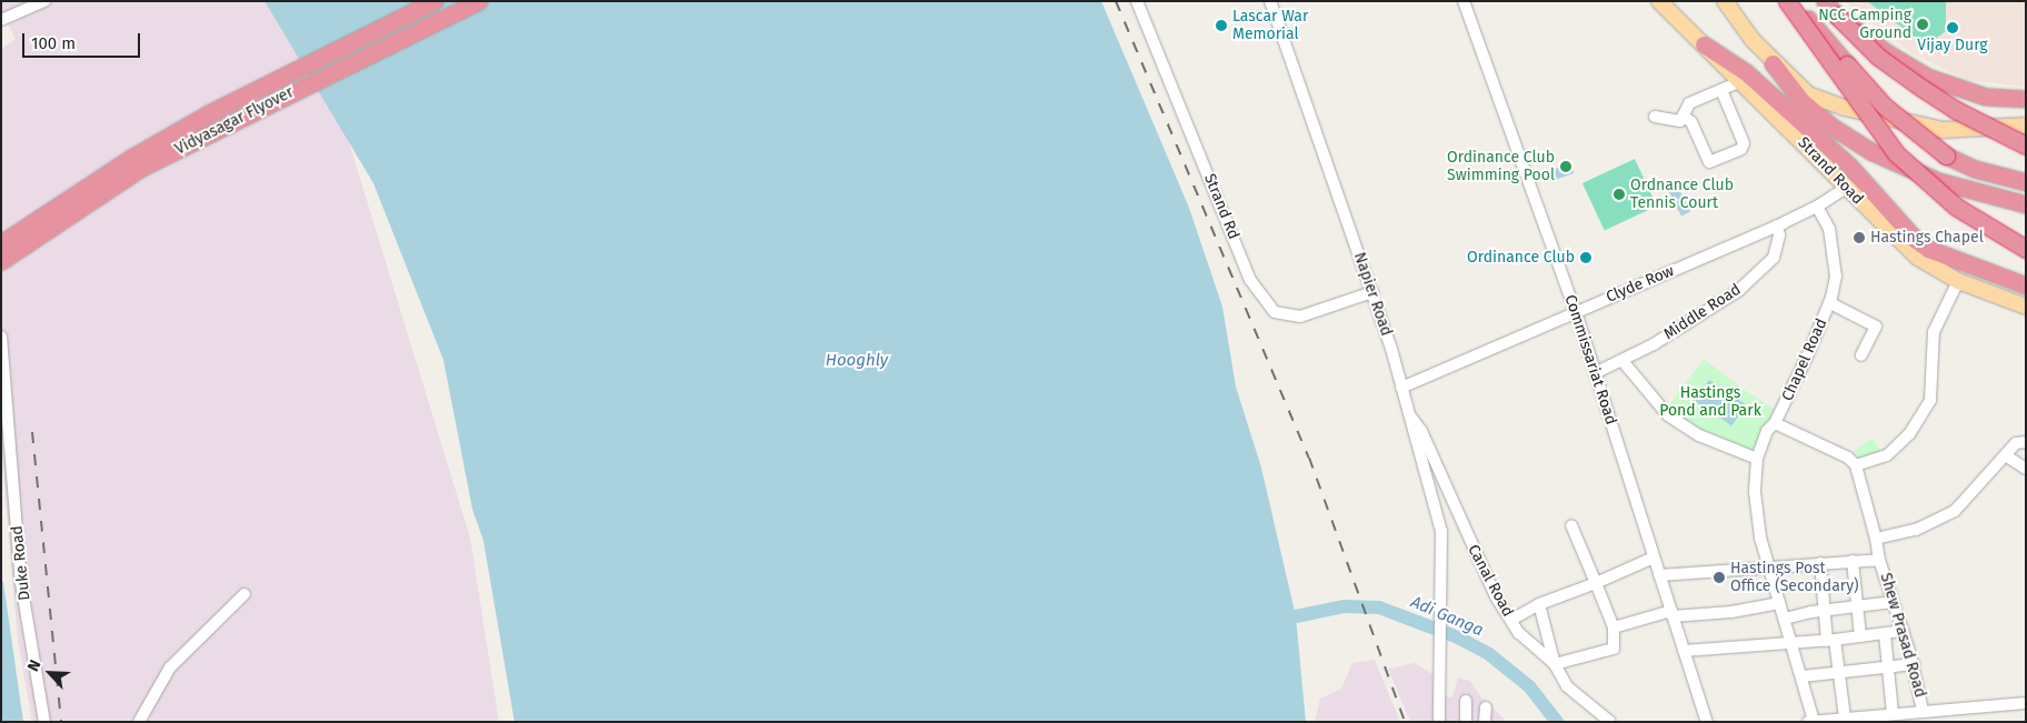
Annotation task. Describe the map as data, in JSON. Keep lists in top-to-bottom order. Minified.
{"streets":{"highway":["Vidyasagar Flyover"],"main road":["Strand Road"],"street":["Strand Rd","Clyde Row","Napier Road","Middle Road","Commissariat Road","Chapel Road","Duke Road","Canal Road","Shew Prasad Road"]},"crossings":[["Strand Road","Clyde Row"],["Strand Rd","Napier Road"],["Clyde Row","Napier Road"],["Clyde Row","Middle Road"],["Clyde Row","Commissariat Road"],["Clyde Row","Chapel Road"],["Napier Road","Canal Road"],["Middle Road","Commissariat Road"]],"water":["Hooghly","Adi Ganga"],"parks":["Hastings Pond and Park"],"places":["NCC Camping Ground","Lascar War Memorial","Vijay Durg","Ordinance Club Swimming Pool","Ordnance Club Tennis Court","Hastings Chapel","Ordinance Club","Hastings Post Office (Secondary)"],"scale_bar":"100 m","north":"top left"}
